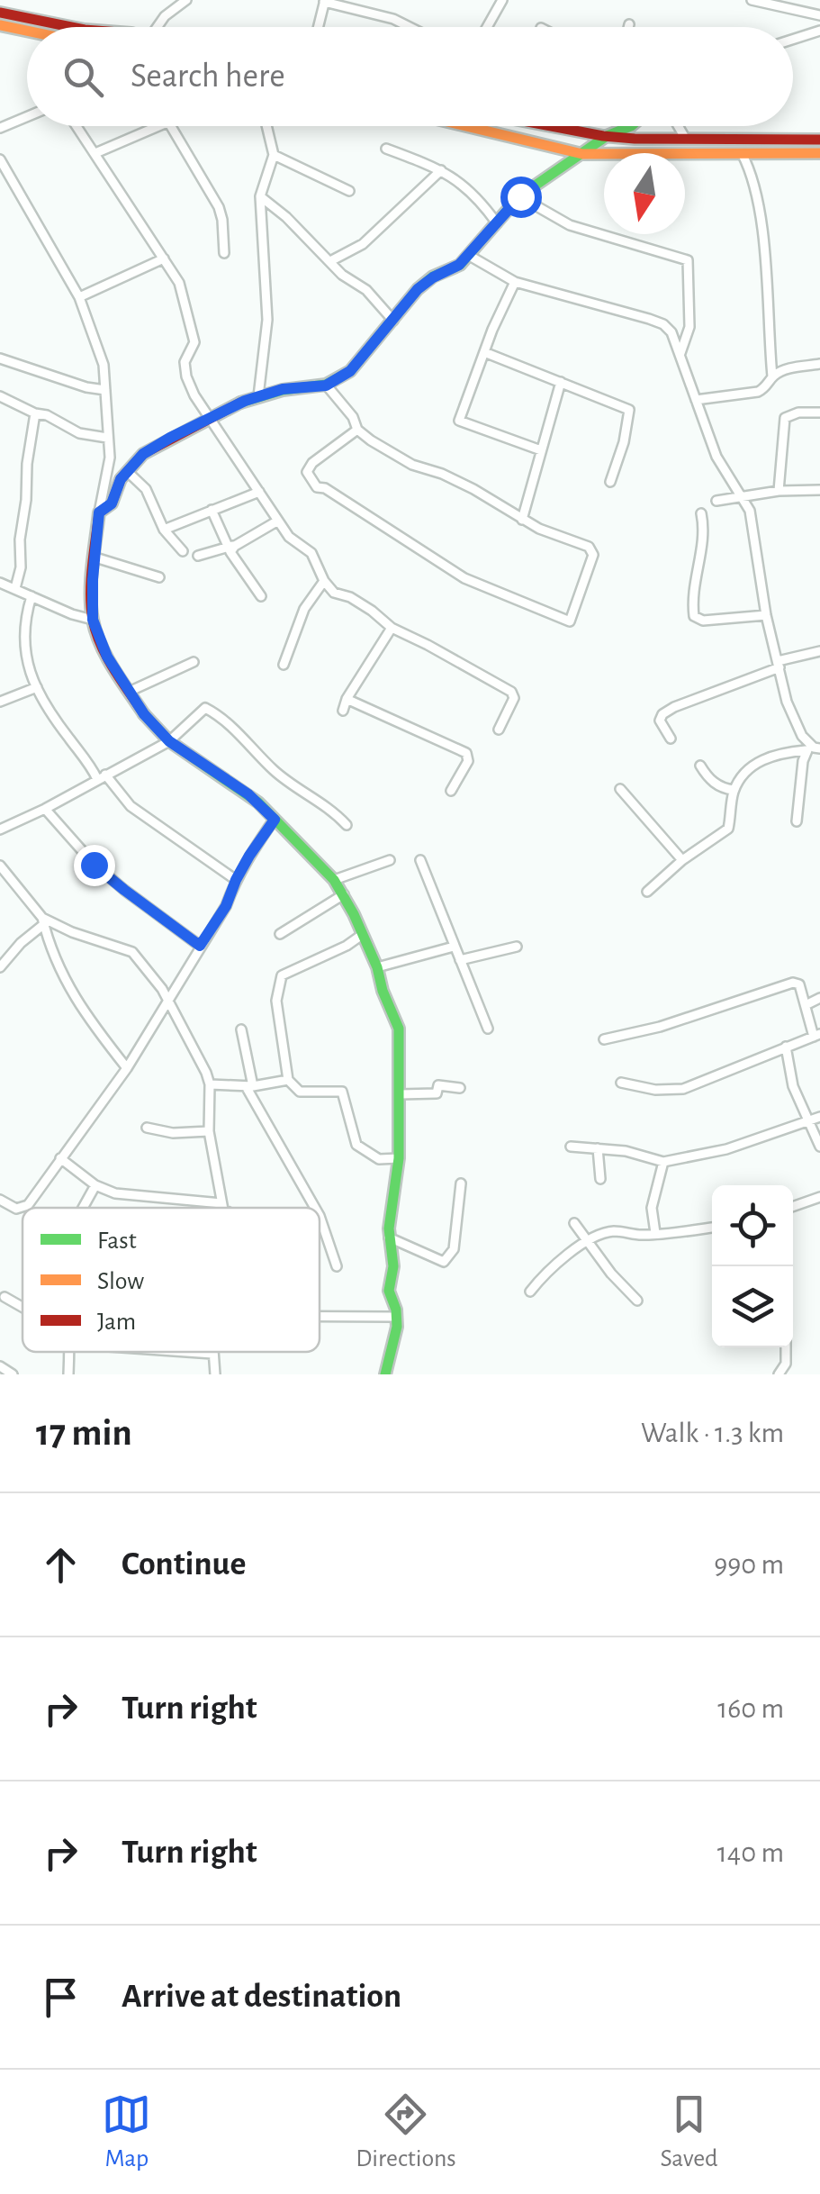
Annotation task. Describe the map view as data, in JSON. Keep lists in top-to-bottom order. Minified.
{"legend":["Fast","Slow","Jam"],"north":"bottom","page":{"search":"Search here","heading":["17 min","Walk · 1.3 km"],"list":[["Continue","990 m"],["Turn right","160 m"],["Turn right","140 m"],"Arrive at destination"],"nav":["Map","Directions","Saved"]}}
